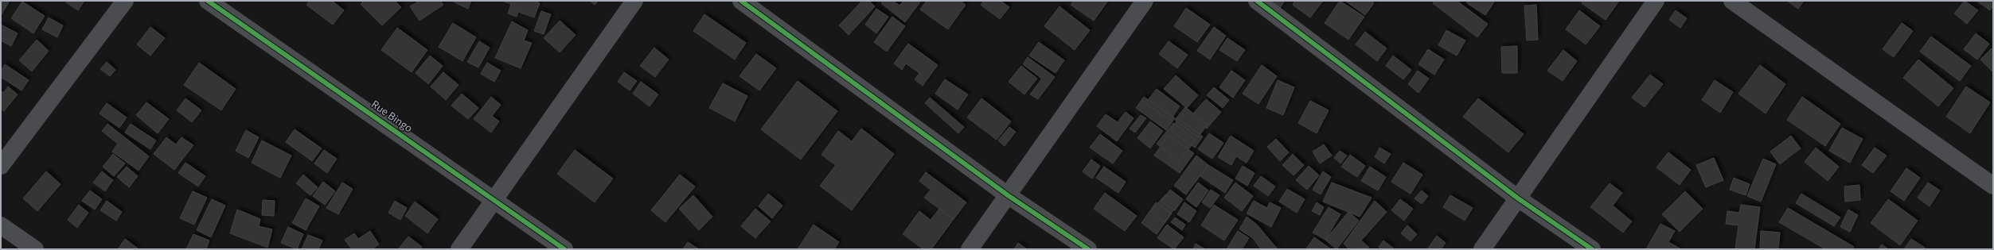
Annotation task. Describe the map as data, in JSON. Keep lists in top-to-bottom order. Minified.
{"streets":{"street":["Rue Bingo"]}}
